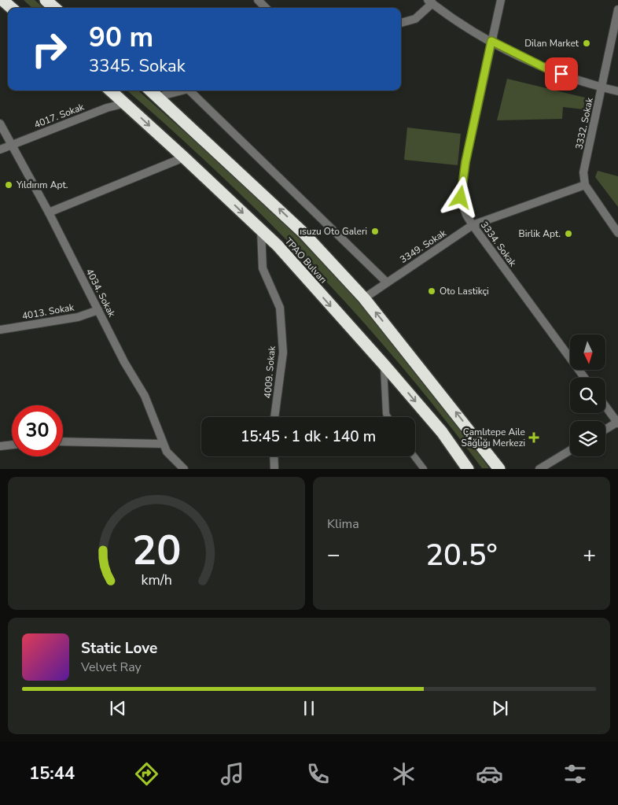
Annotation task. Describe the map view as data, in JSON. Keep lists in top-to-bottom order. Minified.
{"streets":{"highway":["TPAO Bulvarı"],"street":["4017. Sokak","3332. Sokak","3334. Sokak","3349. Sokak","4034. Sokak","4013. Sokak","4009. Sokak"]},"crossings":[["4017. Sokak","TPAO Bulvarı"],["4017. Sokak","4034. Sokak"],["3332. Sokak","3349. Sokak"],["3334. Sokak","3349. Sokak"],["3349. Sokak","TPAO Bulvarı"],["TPAO Bulvarı","4009. Sokak"],["4034. Sokak","4013. Sokak"]],"places":{"other":["Dilan Market","Yıldırım Apt.","ısuzu Oto Galeri","Birlik Apt.","Oto Lastikçi"],"health":["Çamlıtepe Aile Sağlığı Merkezi"]},"north":"bottom","page":{"turn":["90 m","3345. Sokak"],"limit":"30","trip":"15:45 · 1 dk · 140 m","tile":"Klima","heat":["−","20.5°","+"],"song":["Static Love","Velvet Ray"],"tabs":"15:44","gauge":["20","km/h"]}}
